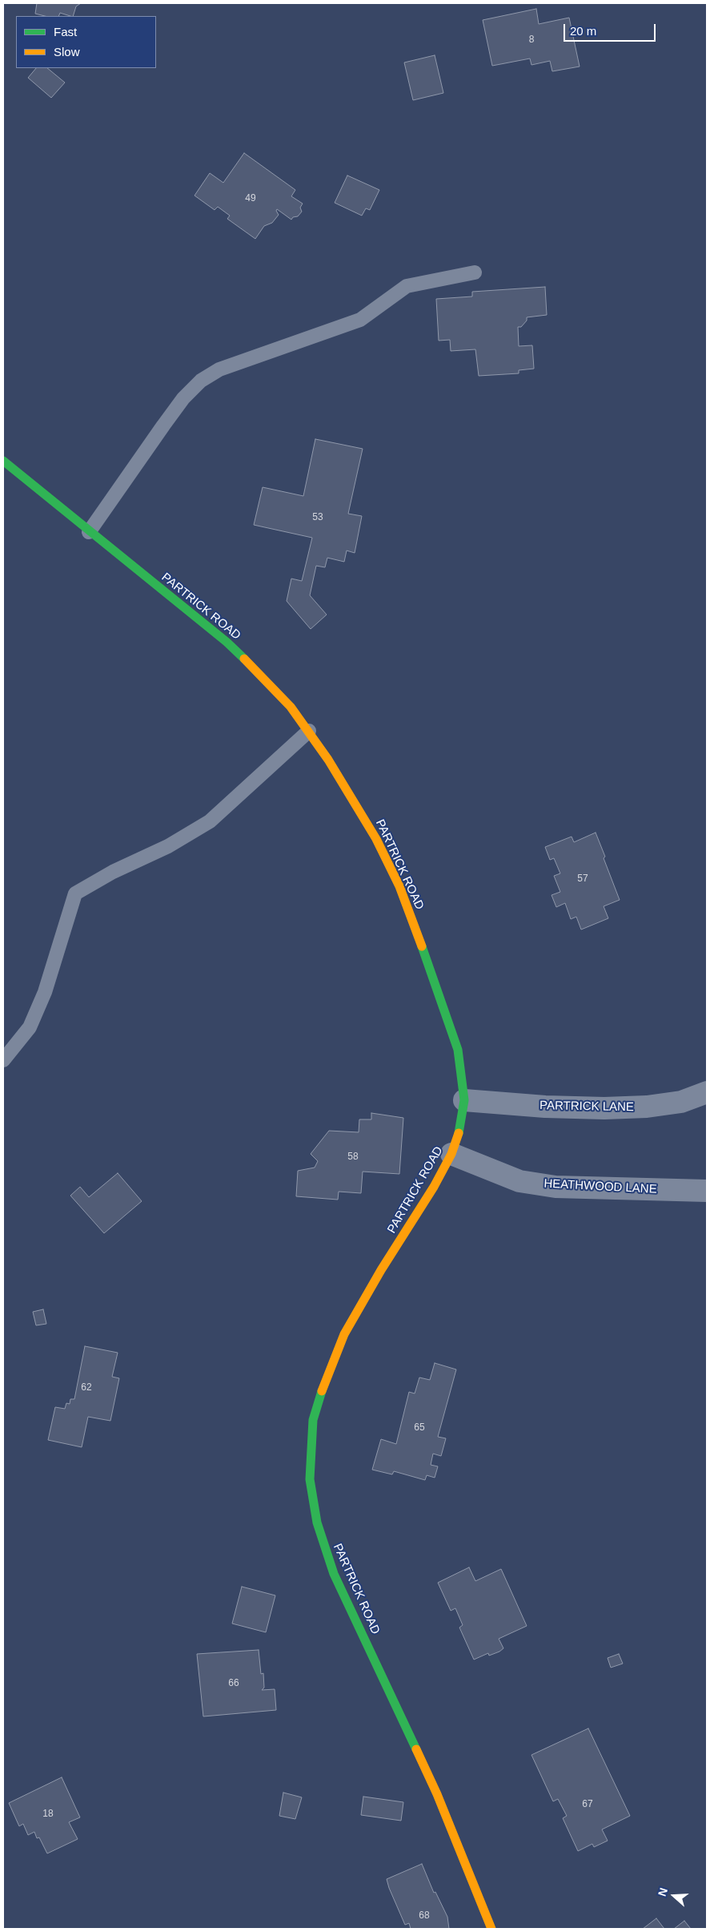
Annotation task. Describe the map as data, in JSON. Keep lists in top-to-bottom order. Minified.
{"streets":{"street":["PARTRICK ROAD","PARTRICK LANE","HEATHWOOD LANE"]},"crossings":[["PARTRICK ROAD","PARTRICK LANE"],["PARTRICK ROAD","HEATHWOOD LANE"]],"house_numbers":["8","49","53","57","58","62","65","66","67","18","68"],"legend":["Fast","Slow"],"scale_bar":"20 m","north":"left"}
